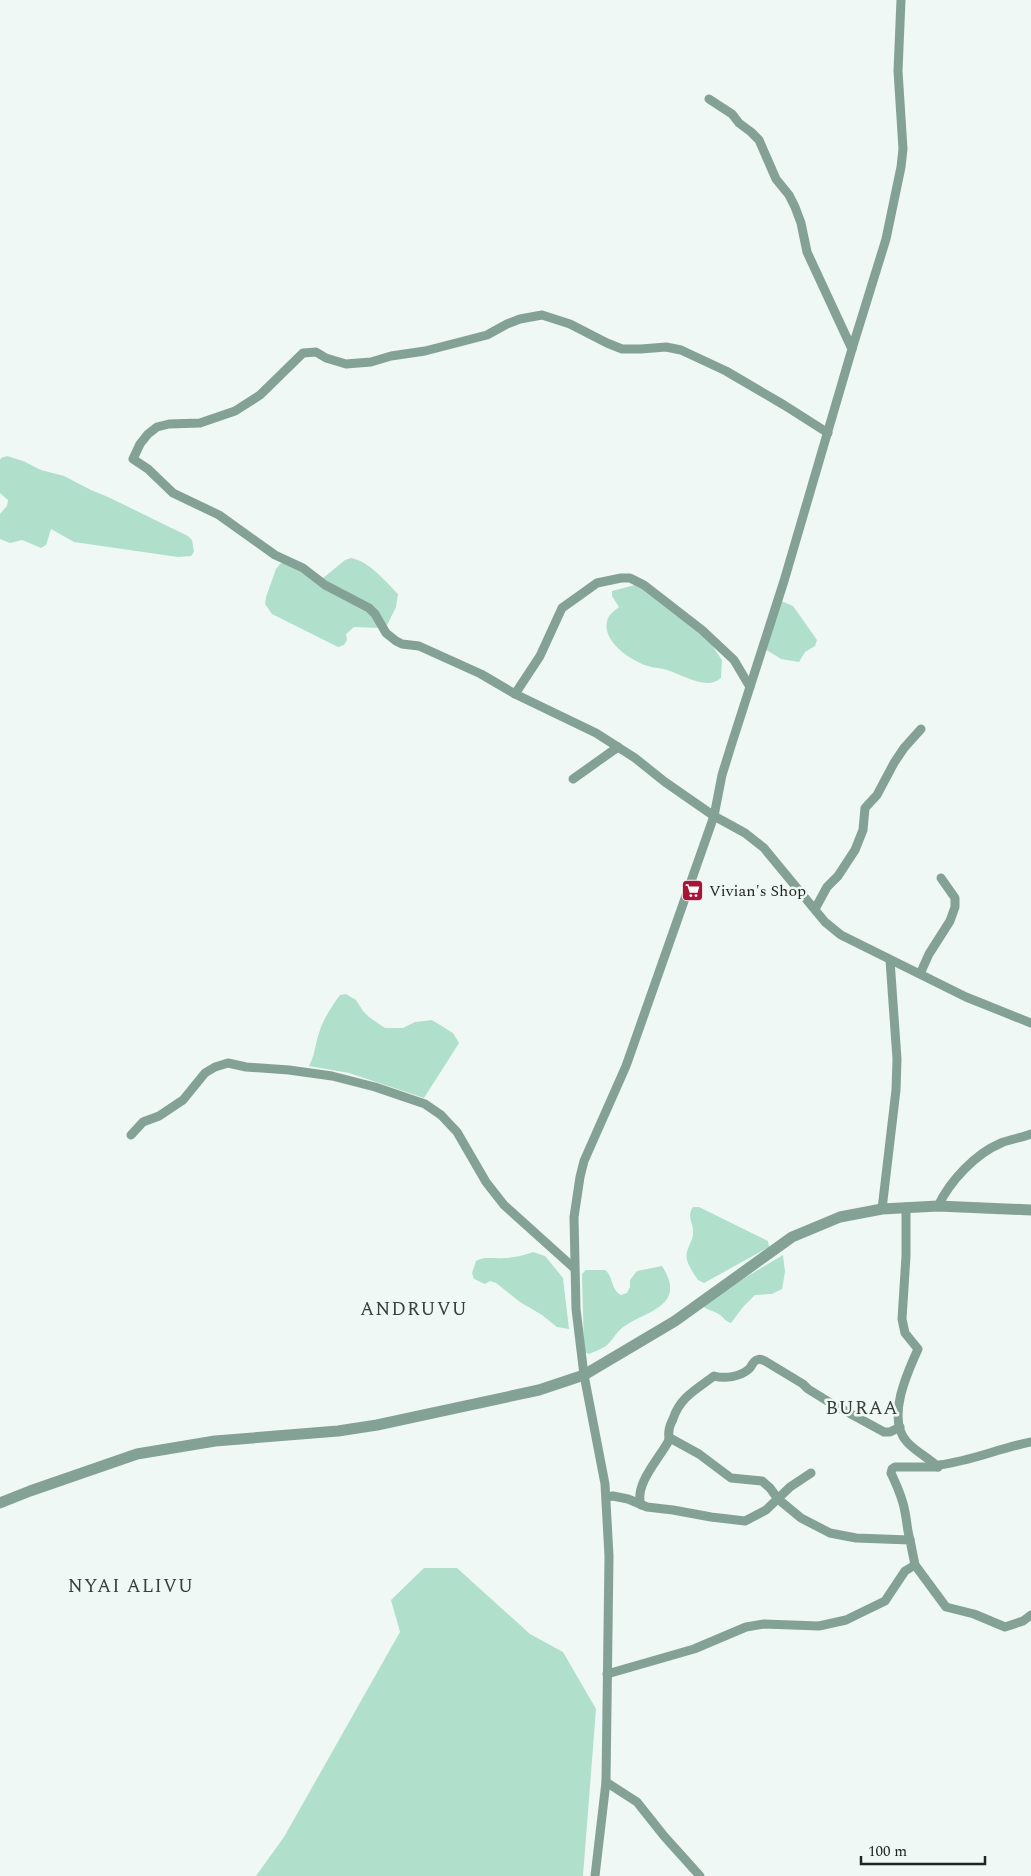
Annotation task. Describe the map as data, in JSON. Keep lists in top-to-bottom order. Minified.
{"districts":["ANDRUVU","BURAA","NYAI ALIVU"],"places":{"supermarket":["Vivian's Shop"]},"scale_bar":"100 m"}
